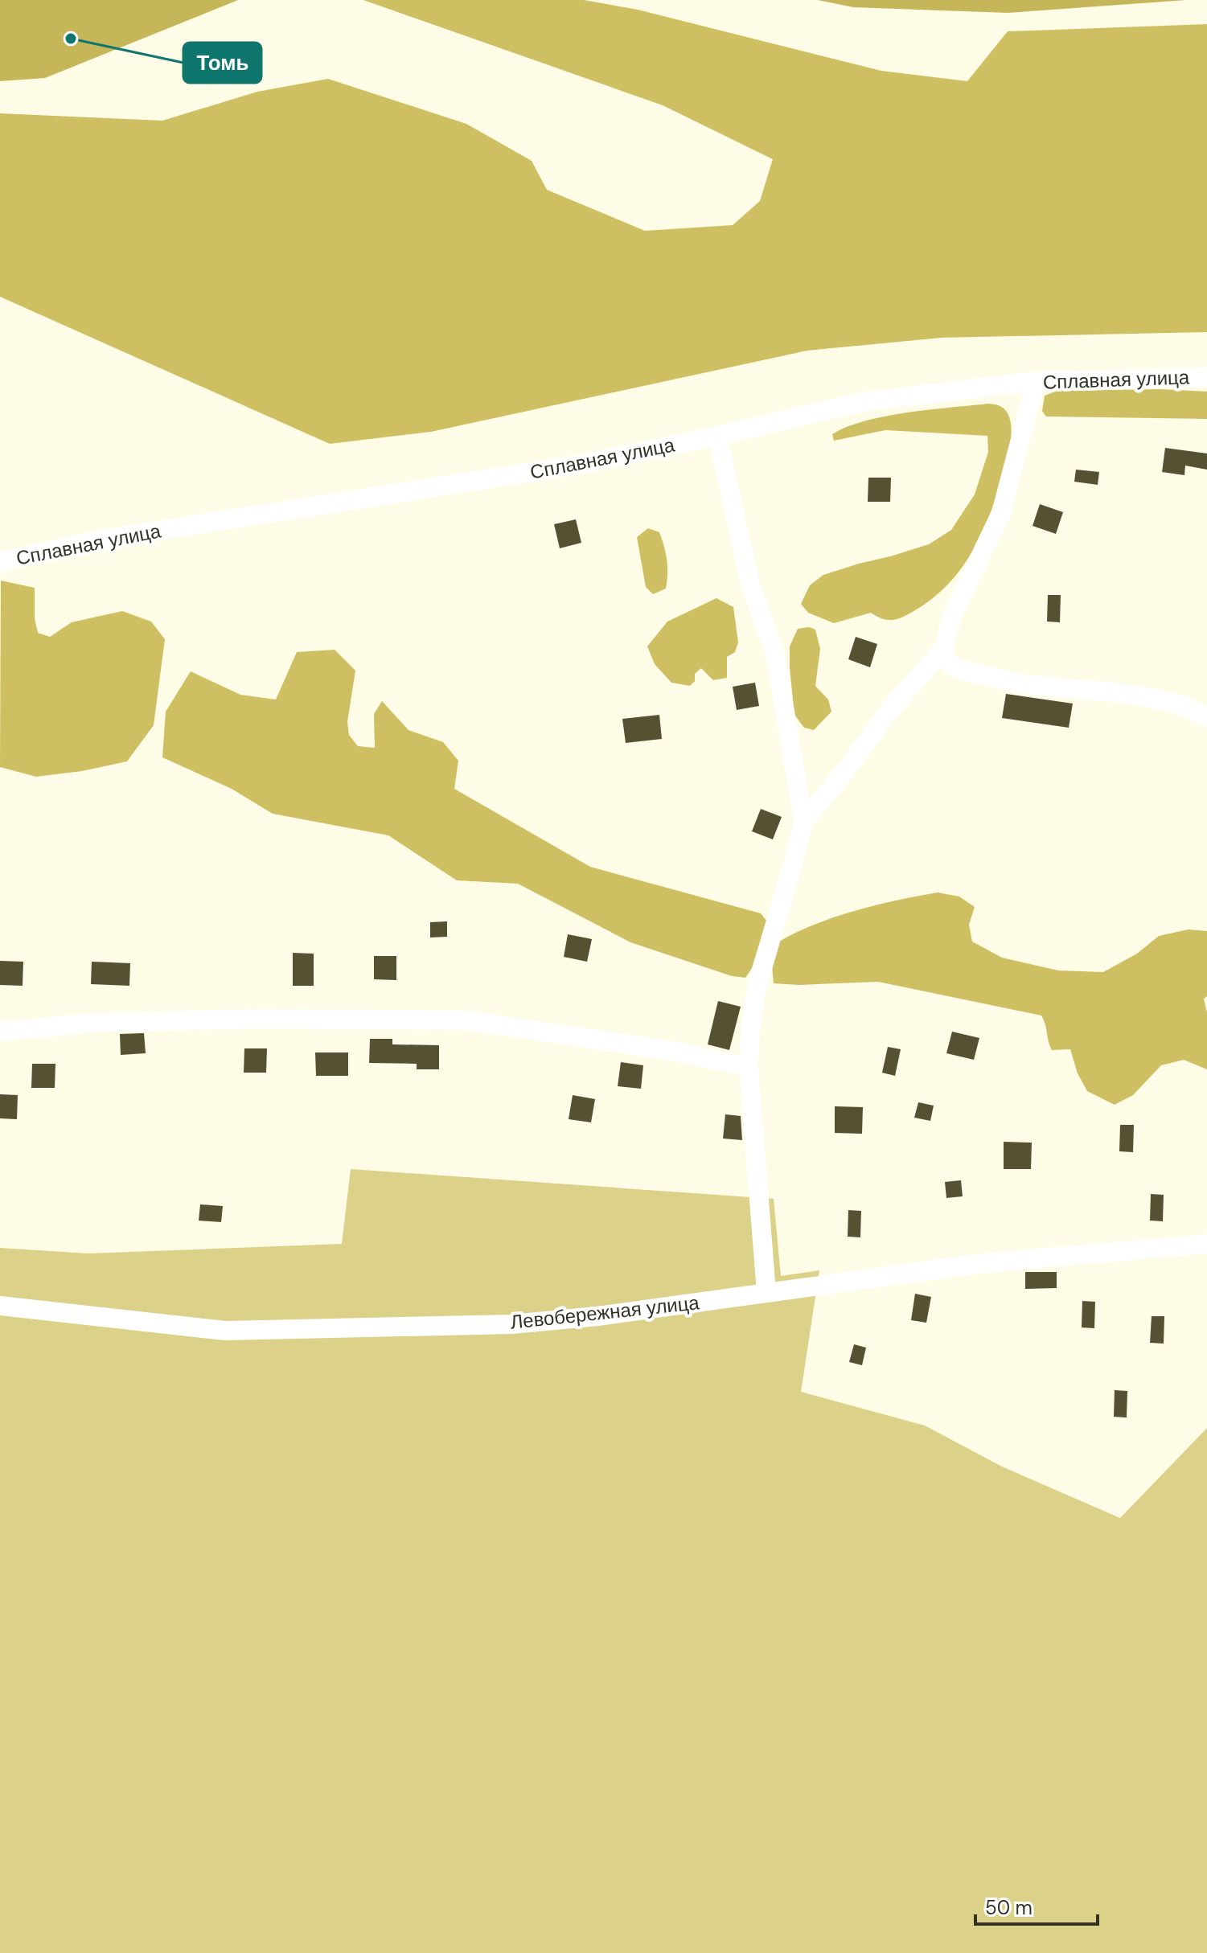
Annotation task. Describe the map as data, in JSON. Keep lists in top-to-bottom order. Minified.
{"streets":{"street":["Сплавная улица","Левобережная улица"]},"places":["Томь"],"scale_bar":"50 m"}
